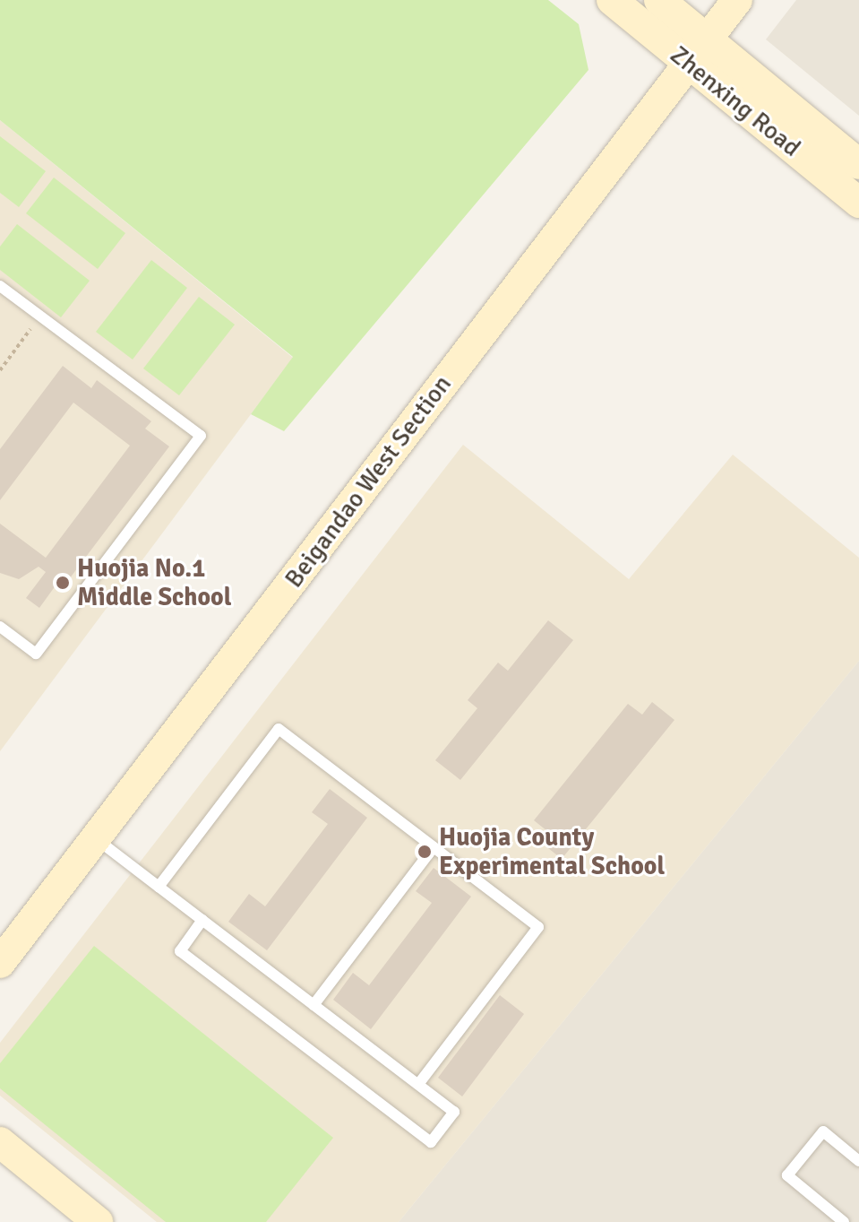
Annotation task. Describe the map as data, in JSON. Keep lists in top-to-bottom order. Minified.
{"streets":{"street":["Zhenxing Road","Beigandao West Section"]},"crossings":[["Zhenxing Road","Beigandao West Section"]],"places":["Huojia No.1 Middle School","Huojia County Experimental School"]}
